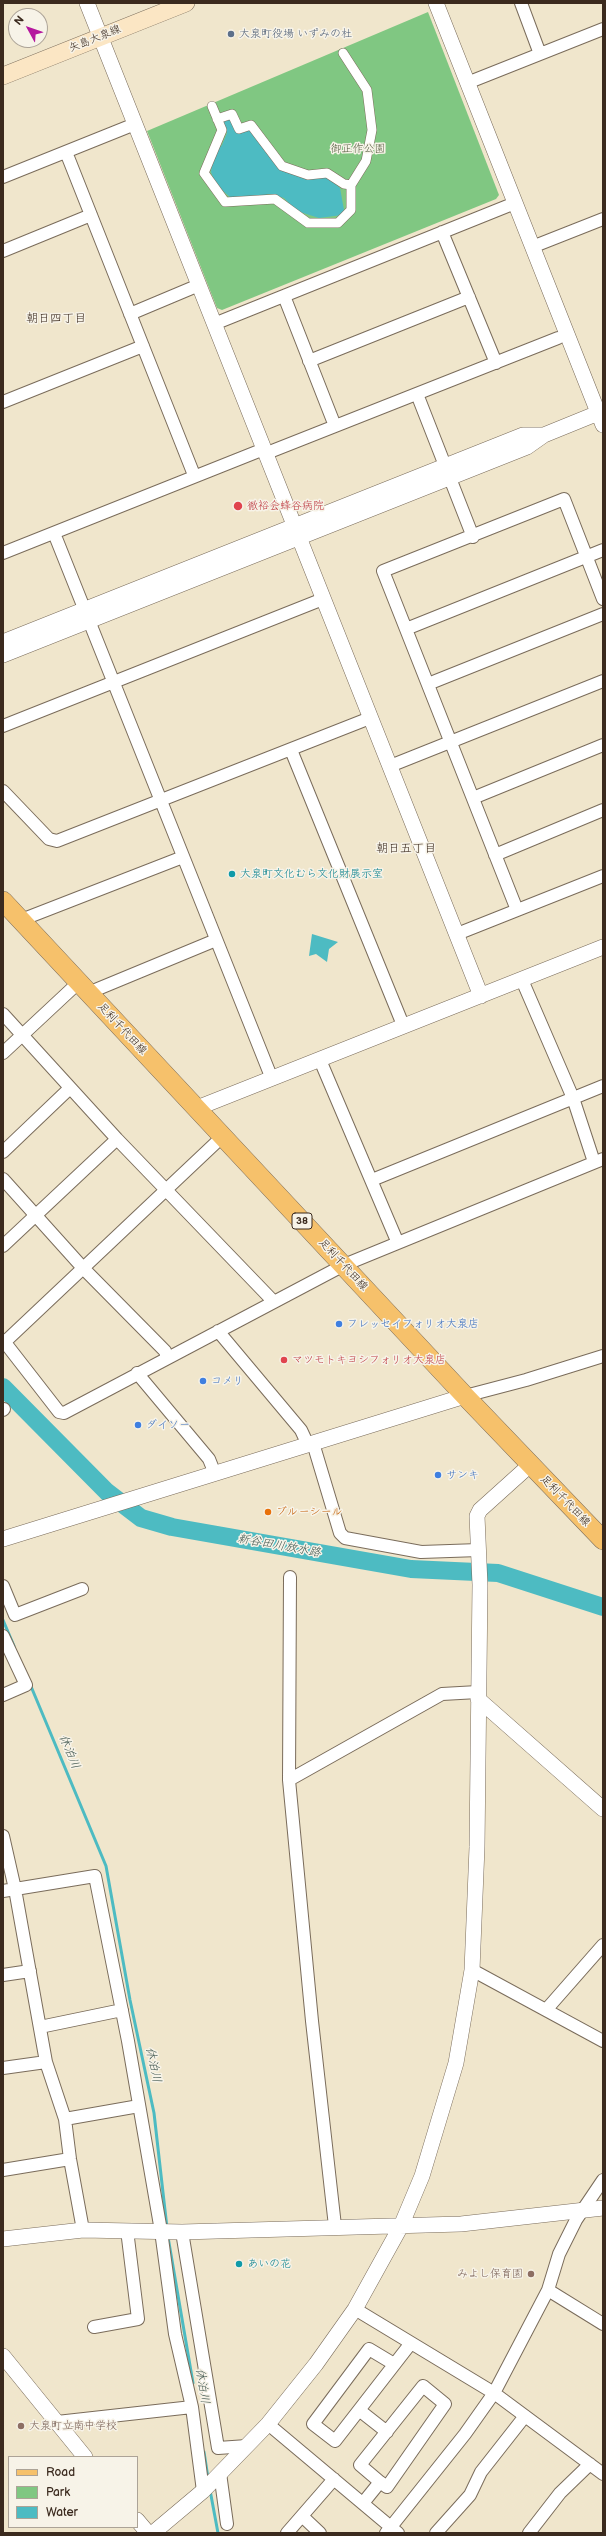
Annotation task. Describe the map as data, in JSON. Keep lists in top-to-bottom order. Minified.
{"streets":{"main road":["矢島大泉線","足利千代田線","38"]},"districts":["朝日四丁目","朝日五丁目"],"water":["新谷田川放水路","休泊川"],"parks":["御正作公園"],"places":["大泉町役場 いずみの杜","徹裕会蜂谷病院","大泉町文化むら文化財展示室","フレッセイフォリオ大泉店","マツモトキヨシフォリオ大泉店","コメリ","ダイソー","サンキ","ブルーシール","あいの花","みよし保育園","大泉町立南中学校"],"legend":["Road","Park","Water"],"north":"top left"}
